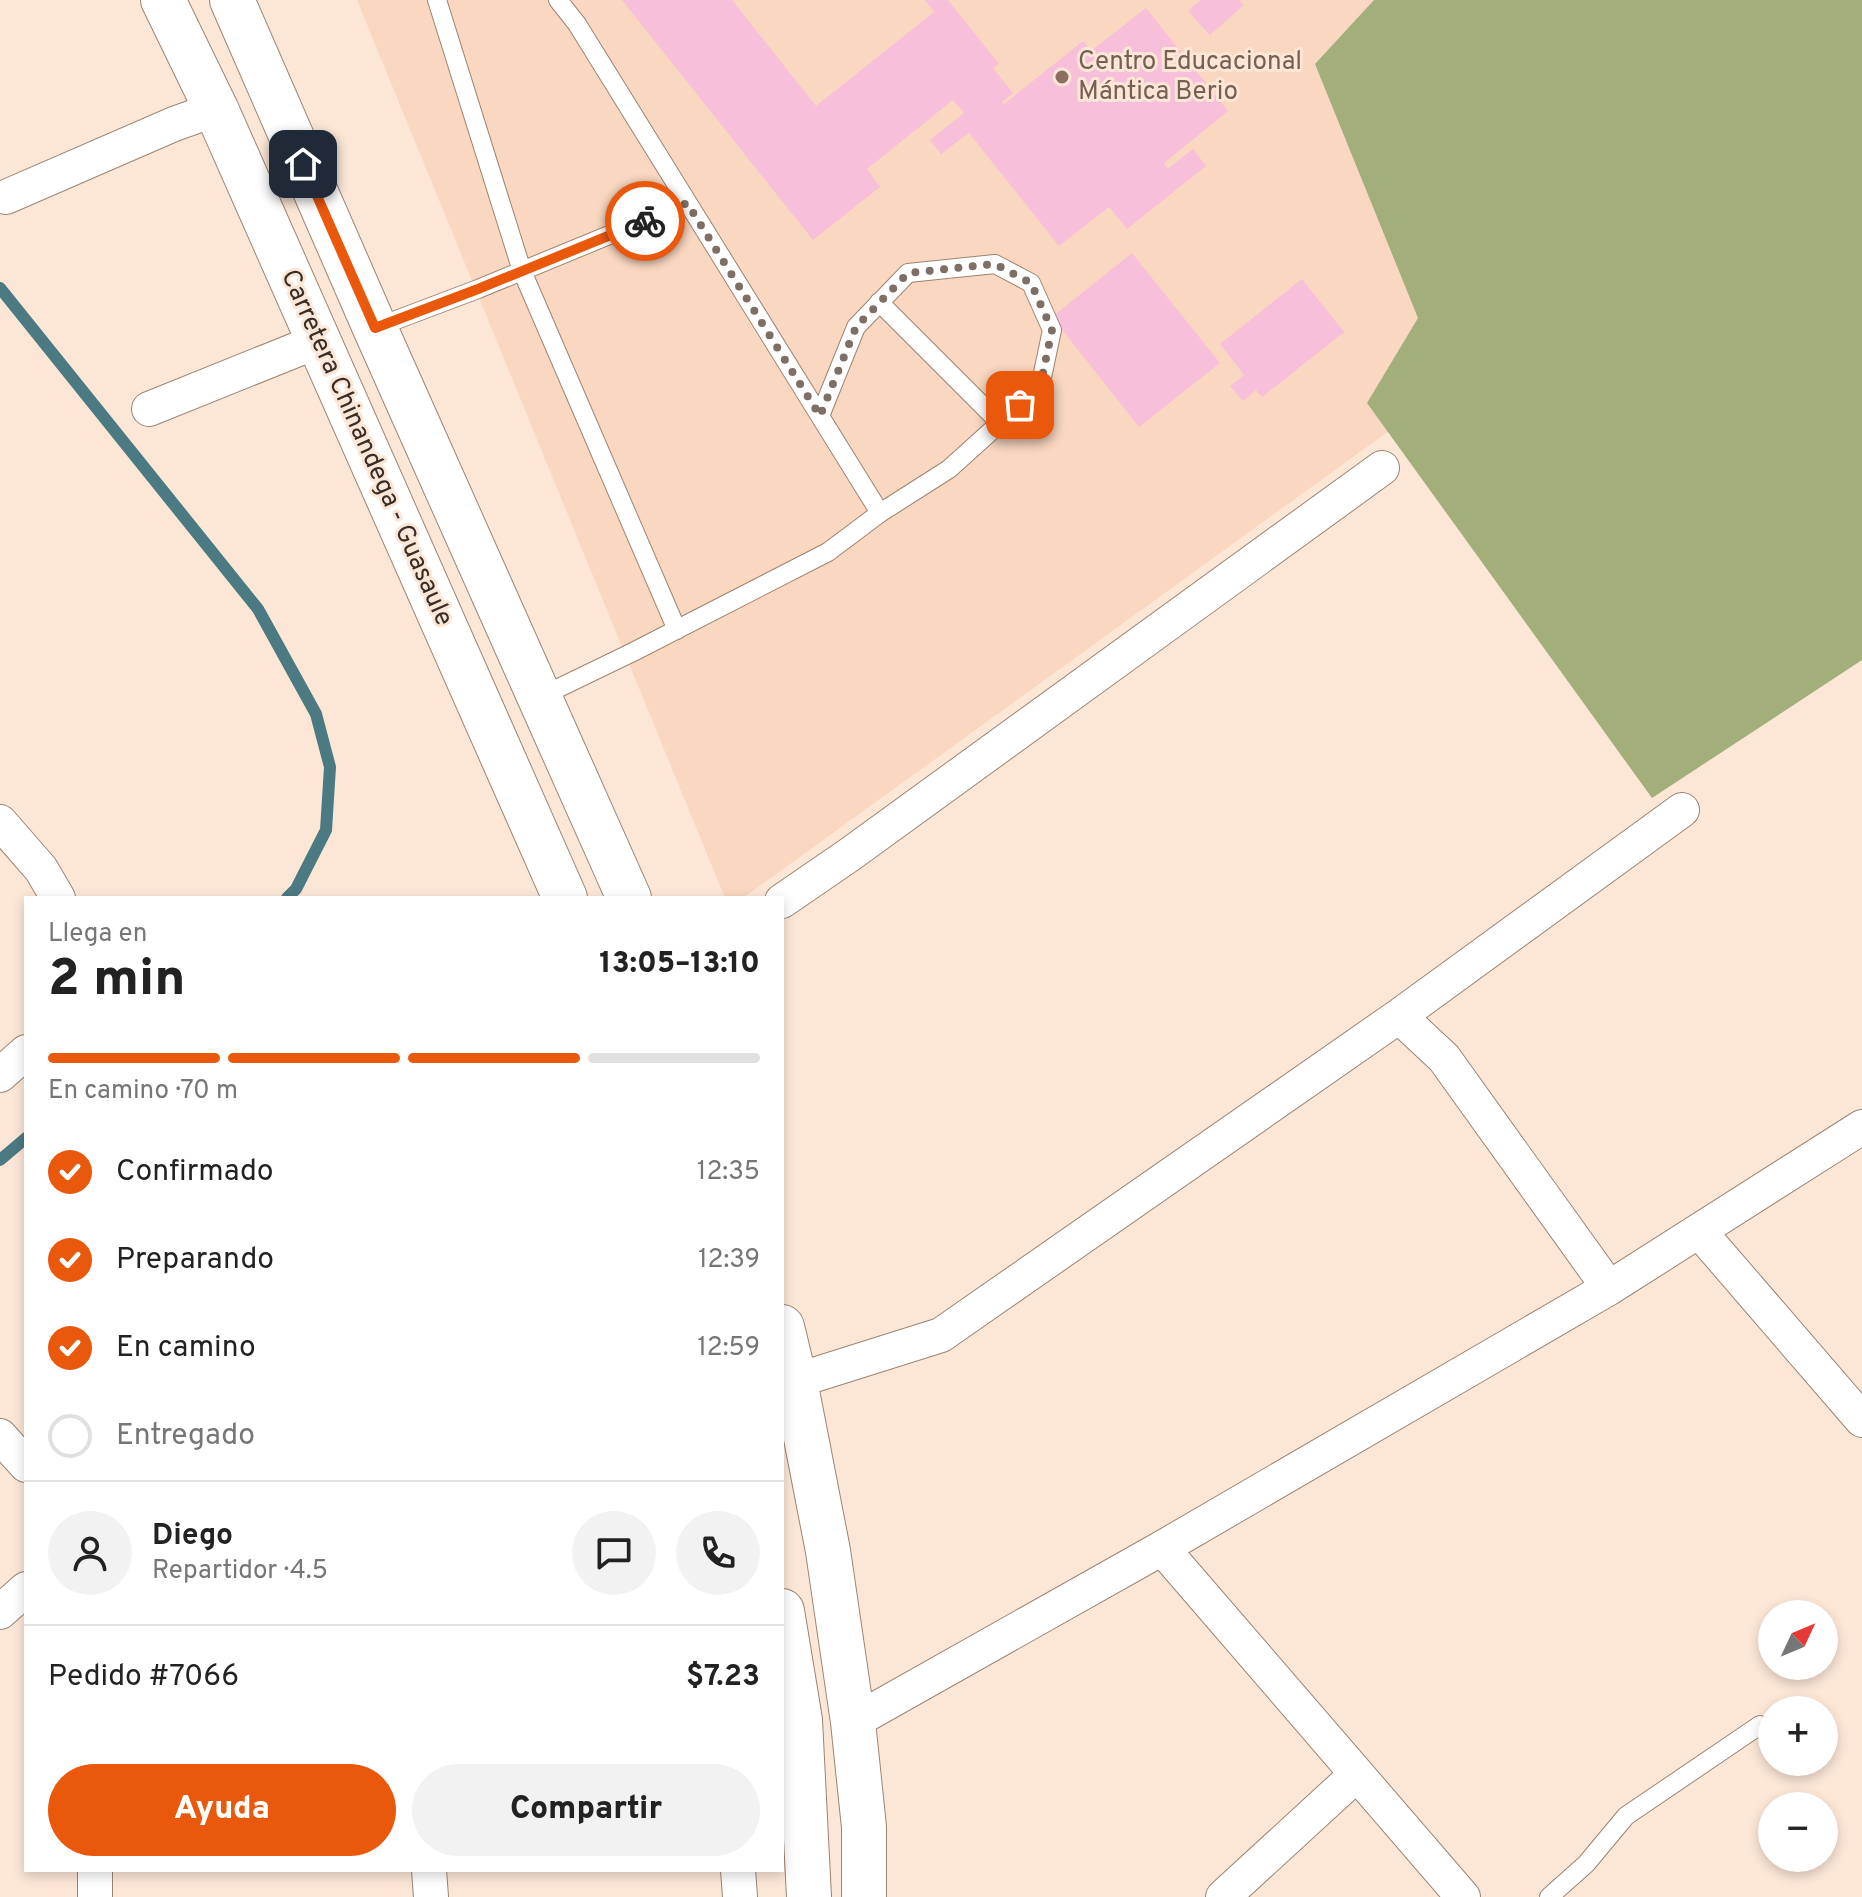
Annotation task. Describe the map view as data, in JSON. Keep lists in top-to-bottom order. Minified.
{"streets":{"highway":["Carretera Chinandega - Guasaule"]},"places":["Centro Educacional Mántica Berio"],"north":"top right","page":{"heading":["2 min","Llega en","13:05–13:10"],"panel":["Diego","Repartidor · 4.5","Pedido #7066","$7.23"],"bar":"En camino · 70 m","list":[["Confirmado","12:35"],["Preparando","12:39"],["En camino","12:59"],"Entregado"],"map_buttons":["+","−"],"buttons":["Ayuda","Compartir"]}}
